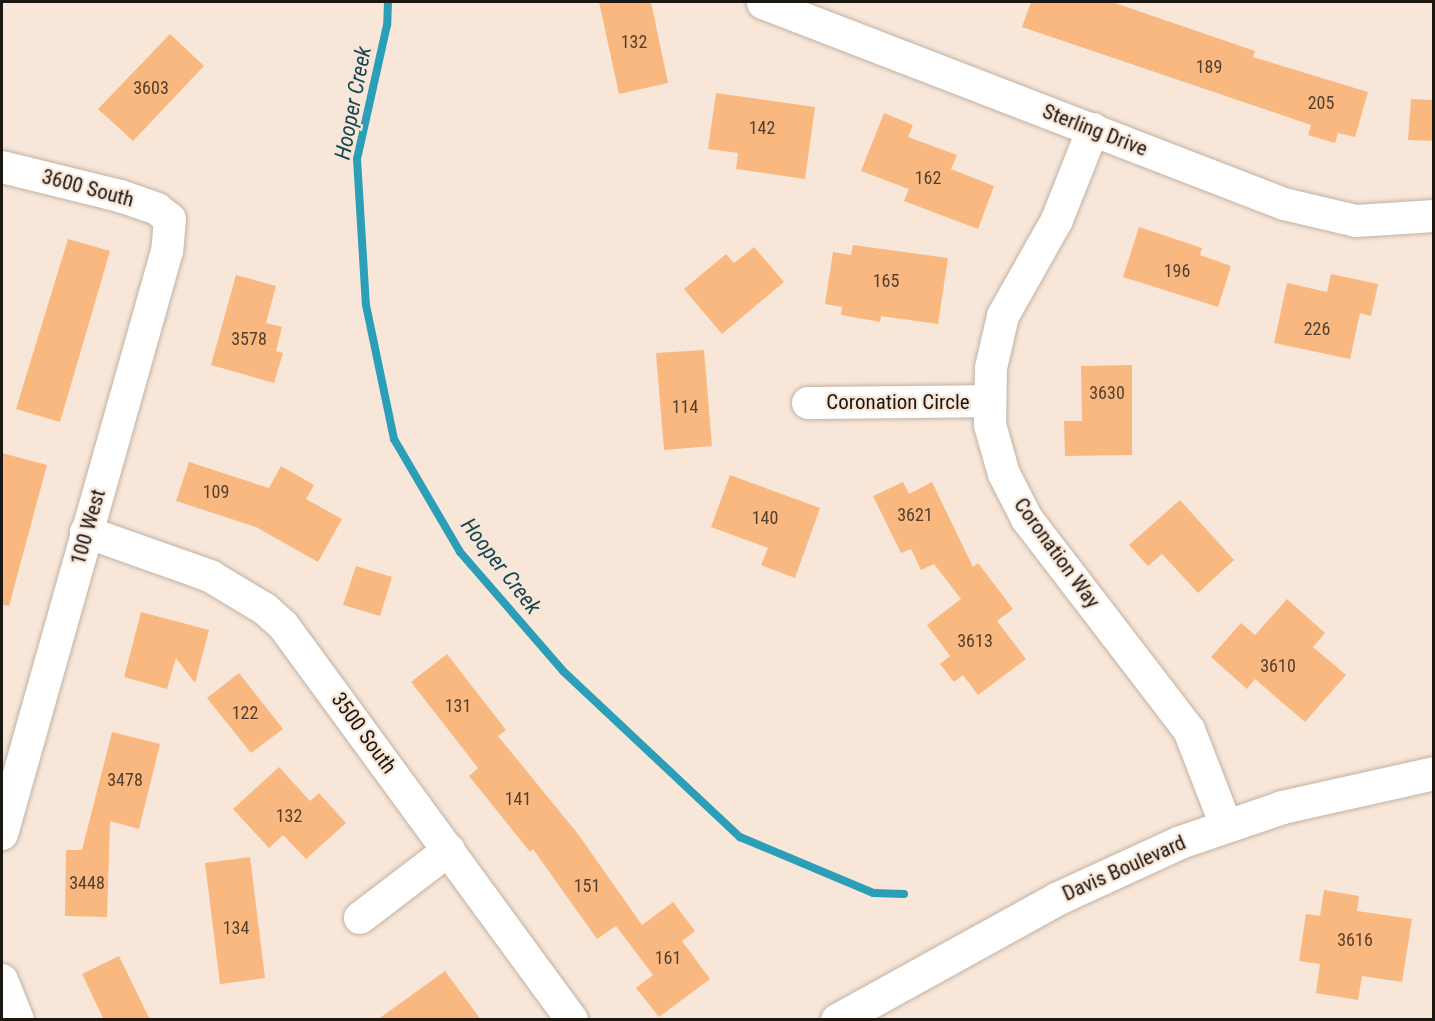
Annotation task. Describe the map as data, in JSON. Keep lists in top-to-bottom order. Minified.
{"streets":{"street":["Sterling Drive","3600 South","Coronation Circle","100 West","Coronation Way","3500 South","Davis Boulevard"]},"crossings":[["Sterling Drive","Coronation Way"],["3600 South","100 West"],["Coronation Circle","Coronation Way"],["100 West","3500 South"],["Coronation Way","Davis Boulevard"]],"water":["Hooper Creek"],"house_numbers":["132","189","3603","205","142","162","196","165","226","3578","3630","114","109","3621","140","3613","3610","131","122","3478","141","132","3448","151","134","3616","161"]}
